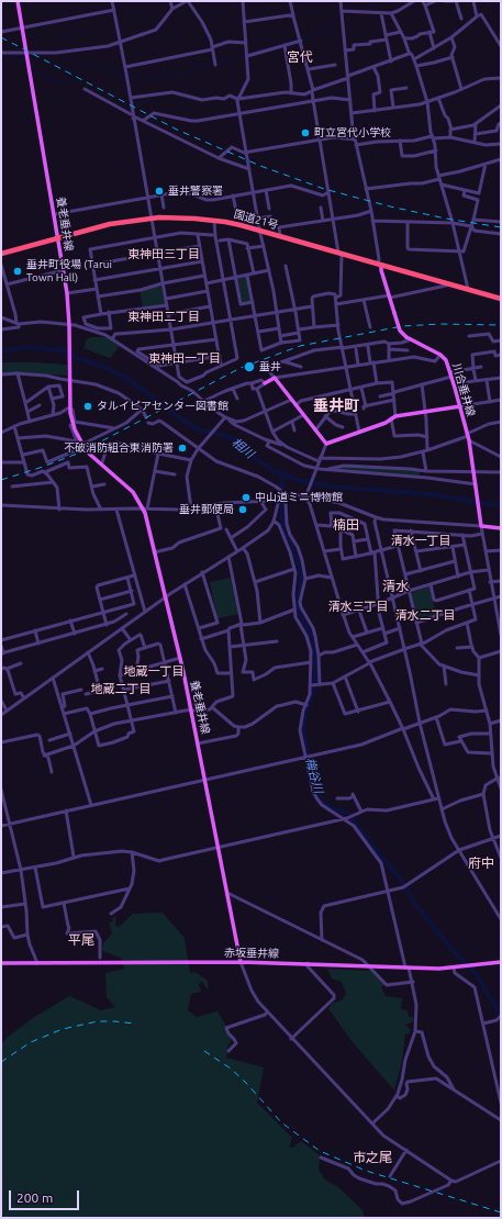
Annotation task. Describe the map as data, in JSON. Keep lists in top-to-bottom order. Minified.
{"streets":{"highway":["国道21号"],"main road":["養老垂井線","川合垂井線","赤坂垂井線"]},"crossings":[["国道21号","養老垂井線"],["養老垂井線","赤坂垂井線"]],"districts":["宮代","東神田三丁目","東神田二丁目","東神田一丁目","垂井町","楠田","清水一丁目","清水","清水三丁目","清水二丁目","地蔵一丁目","地蔵二丁目","府中","平尾","市之尾"],"water":["相川","梅谷川"],"places":["町立宮代小学校","垂井警察署","垂井町役場 (Tarui Town Hall)","垂井","タルイピアセンター図書館","不破消防組合東消防署","中山道ミニ博物館","垂井郵便局"],"scale_bar":"200 m"}
